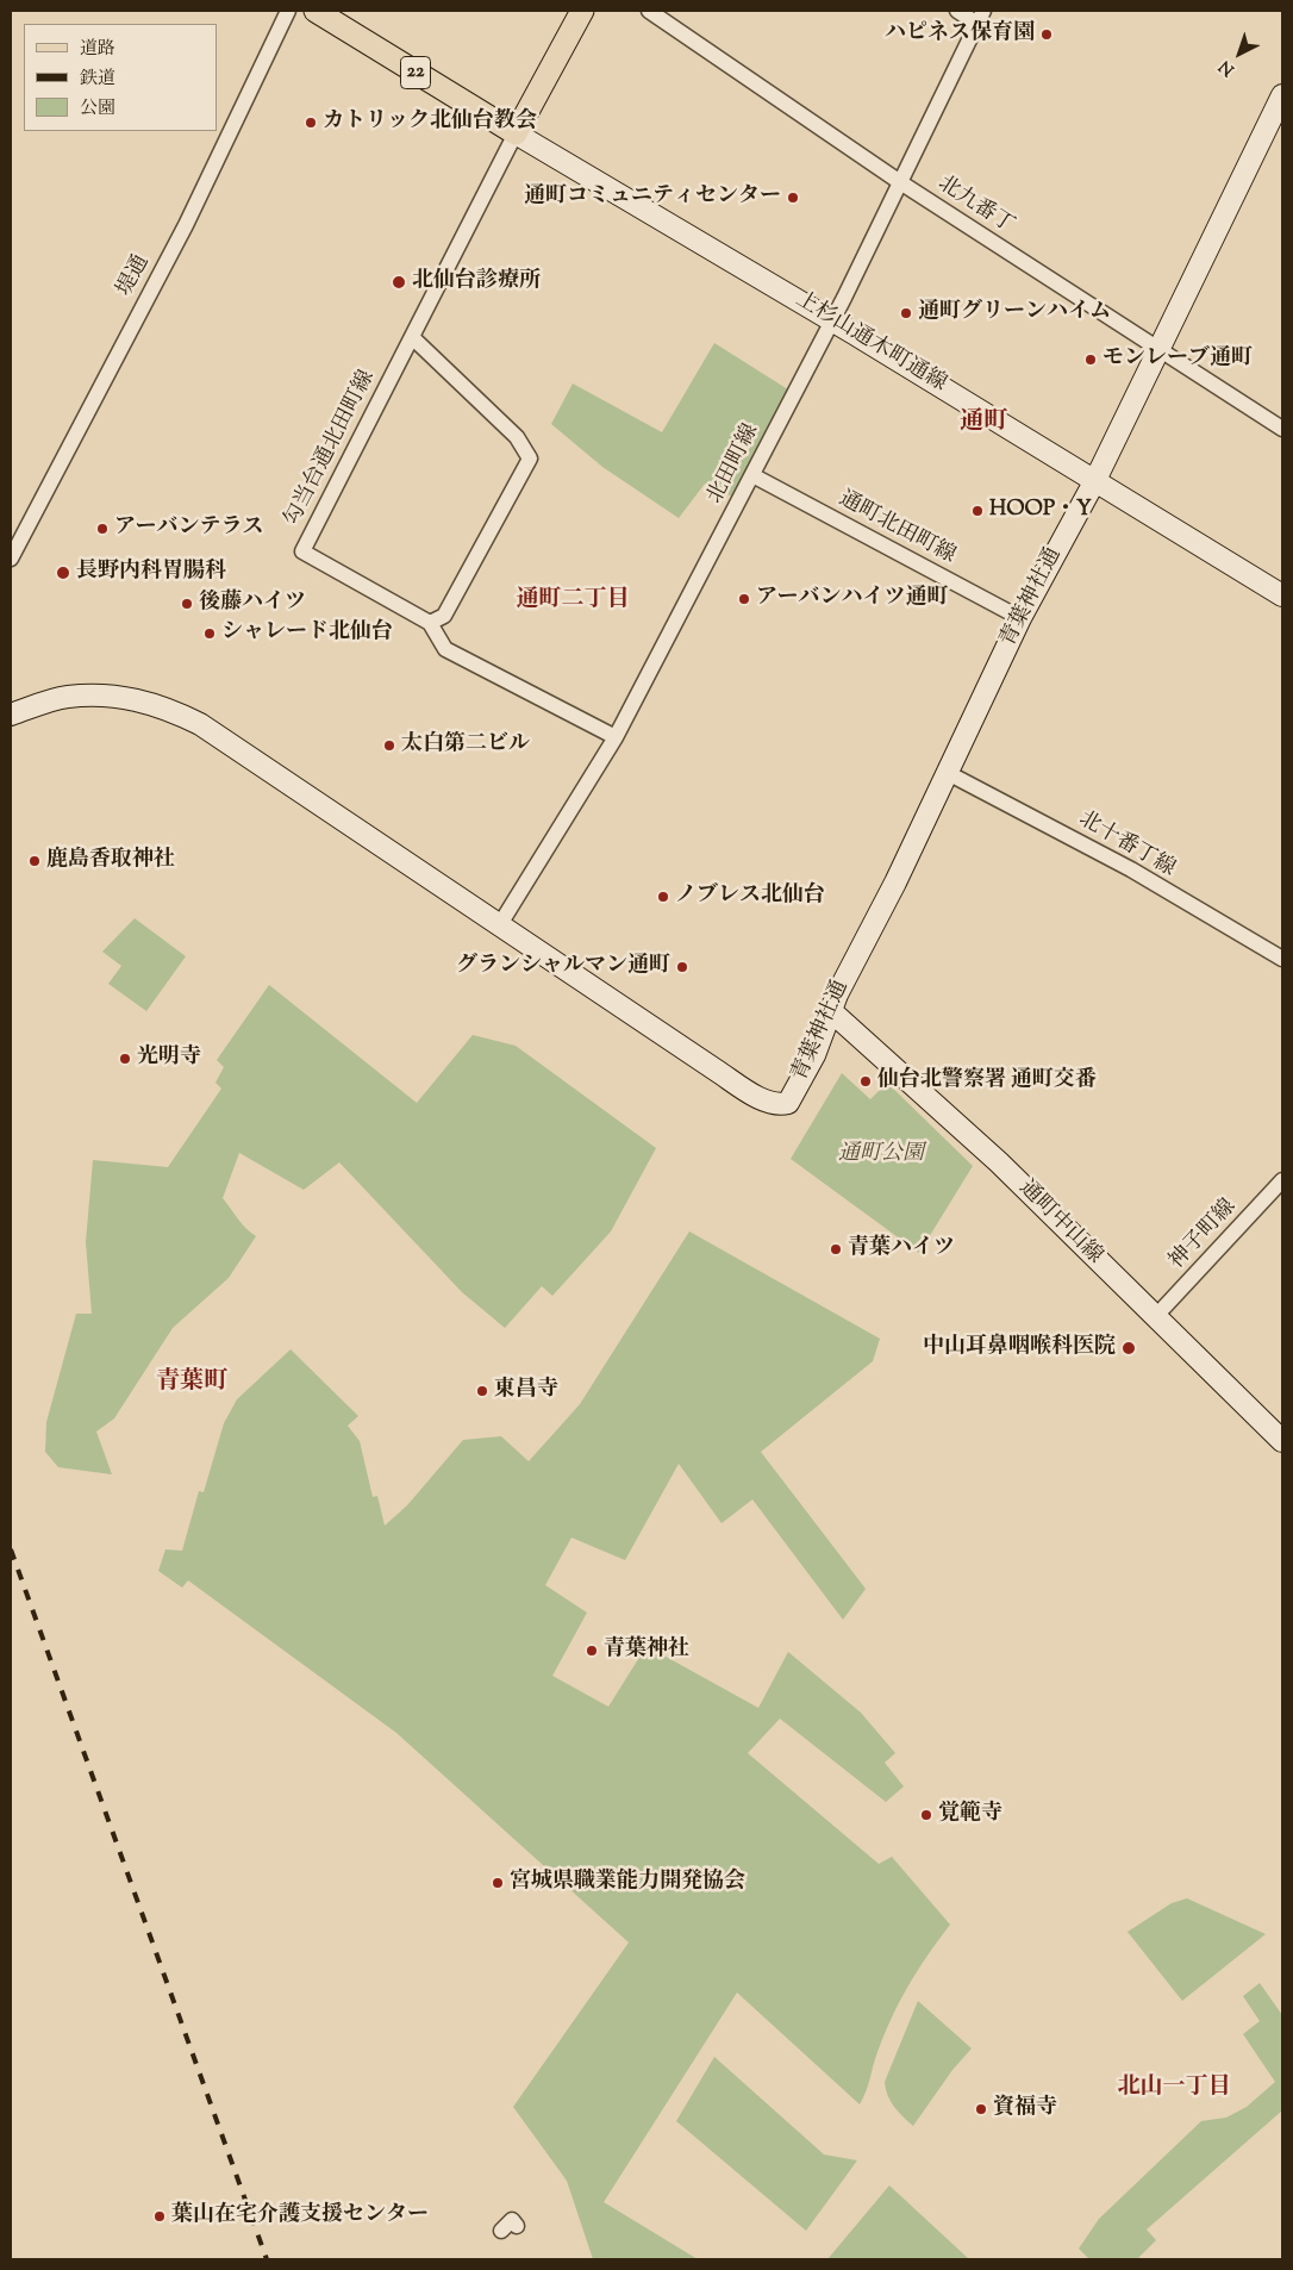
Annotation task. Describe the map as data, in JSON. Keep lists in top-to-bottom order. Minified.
{"streets":{"main road":["22"],"street":["北九番丁","堤通","上杉山通木町通線","勾当台通北田町線","北田町線","通町北田町線","青葉神社通","北十番丁線","通町中山線","神子町線"]},"crossings":[["22","上杉山通木町通線"],["22","勾当台通北田町線"],["北九番丁","北田町線"],["北九番丁","青葉神社通"],["上杉山通木町通線","勾当台通北田町線"],["上杉山通木町通線","北田町線"],["上杉山通木町通線","青葉神社通"],["北田町線","通町北田町線"],["北田町線","青葉神社通"],["通町北田町線","青葉神社通"],["青葉神社通","北十番丁線"],["青葉神社通","通町中山線"],["通町中山線","神子町線"]],"districts":["通町","通町二丁目","青葉町","北山一丁目"],"parks":["通町公園"],"places":["ハピネス保育園","カトリック北仙台教会","通町コミュニティセンター","北仙台診療所","通町グリーンハイム","モンレーブ通町","HOOP・Y","アーバンテラス","長野内科胃腸科","アーバンハイツ通町","後藤ハイツ","シャレード北仙台","太白第二ビル","鹿島香取神社","ノブレス北仙台","グランシャルマン通町","光明寺","仙台北警察署 通町交番","青葉ハイツ","中山耳鼻咽喉科医院","東昌寺","青葉神社","覚範寺","宮城県職業能力開発協会","資福寺","葉山在宅介護支援センター"],"legend":["道路","鉄道","公園"],"north":"bottom left"}
